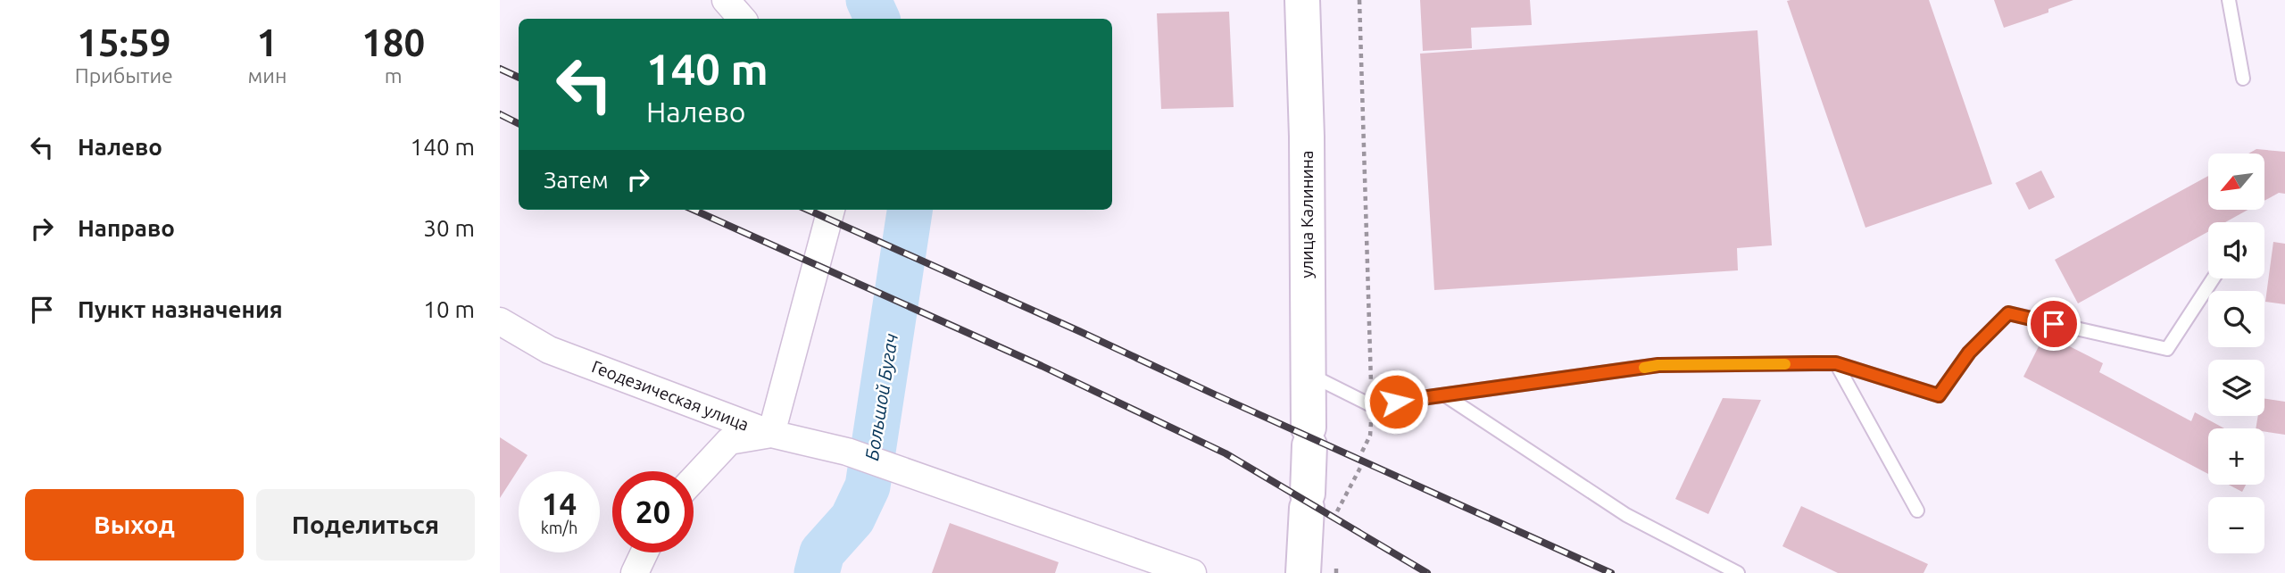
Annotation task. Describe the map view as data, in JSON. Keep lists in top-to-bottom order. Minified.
{"streets":{"main road":["улица Калинина"],"street":["Геодезическая улица"]},"water":["Большой Бугач"],"north":"bottom left","page":{"eta":["15:59","Прибытие","1","мин","180","m"],"turn":["140 m","Налево"],"list":[{"name":"Налево","value":"140 m"},{"name":"Направо","value":"30 m"},{"name":"Пункт назначения","value":"10 m"}],"then":"Затем","map_buttons":["+","−"],"speed":"14 km/h","limit":"20","buttons":["Выход","Поделиться"]}}
